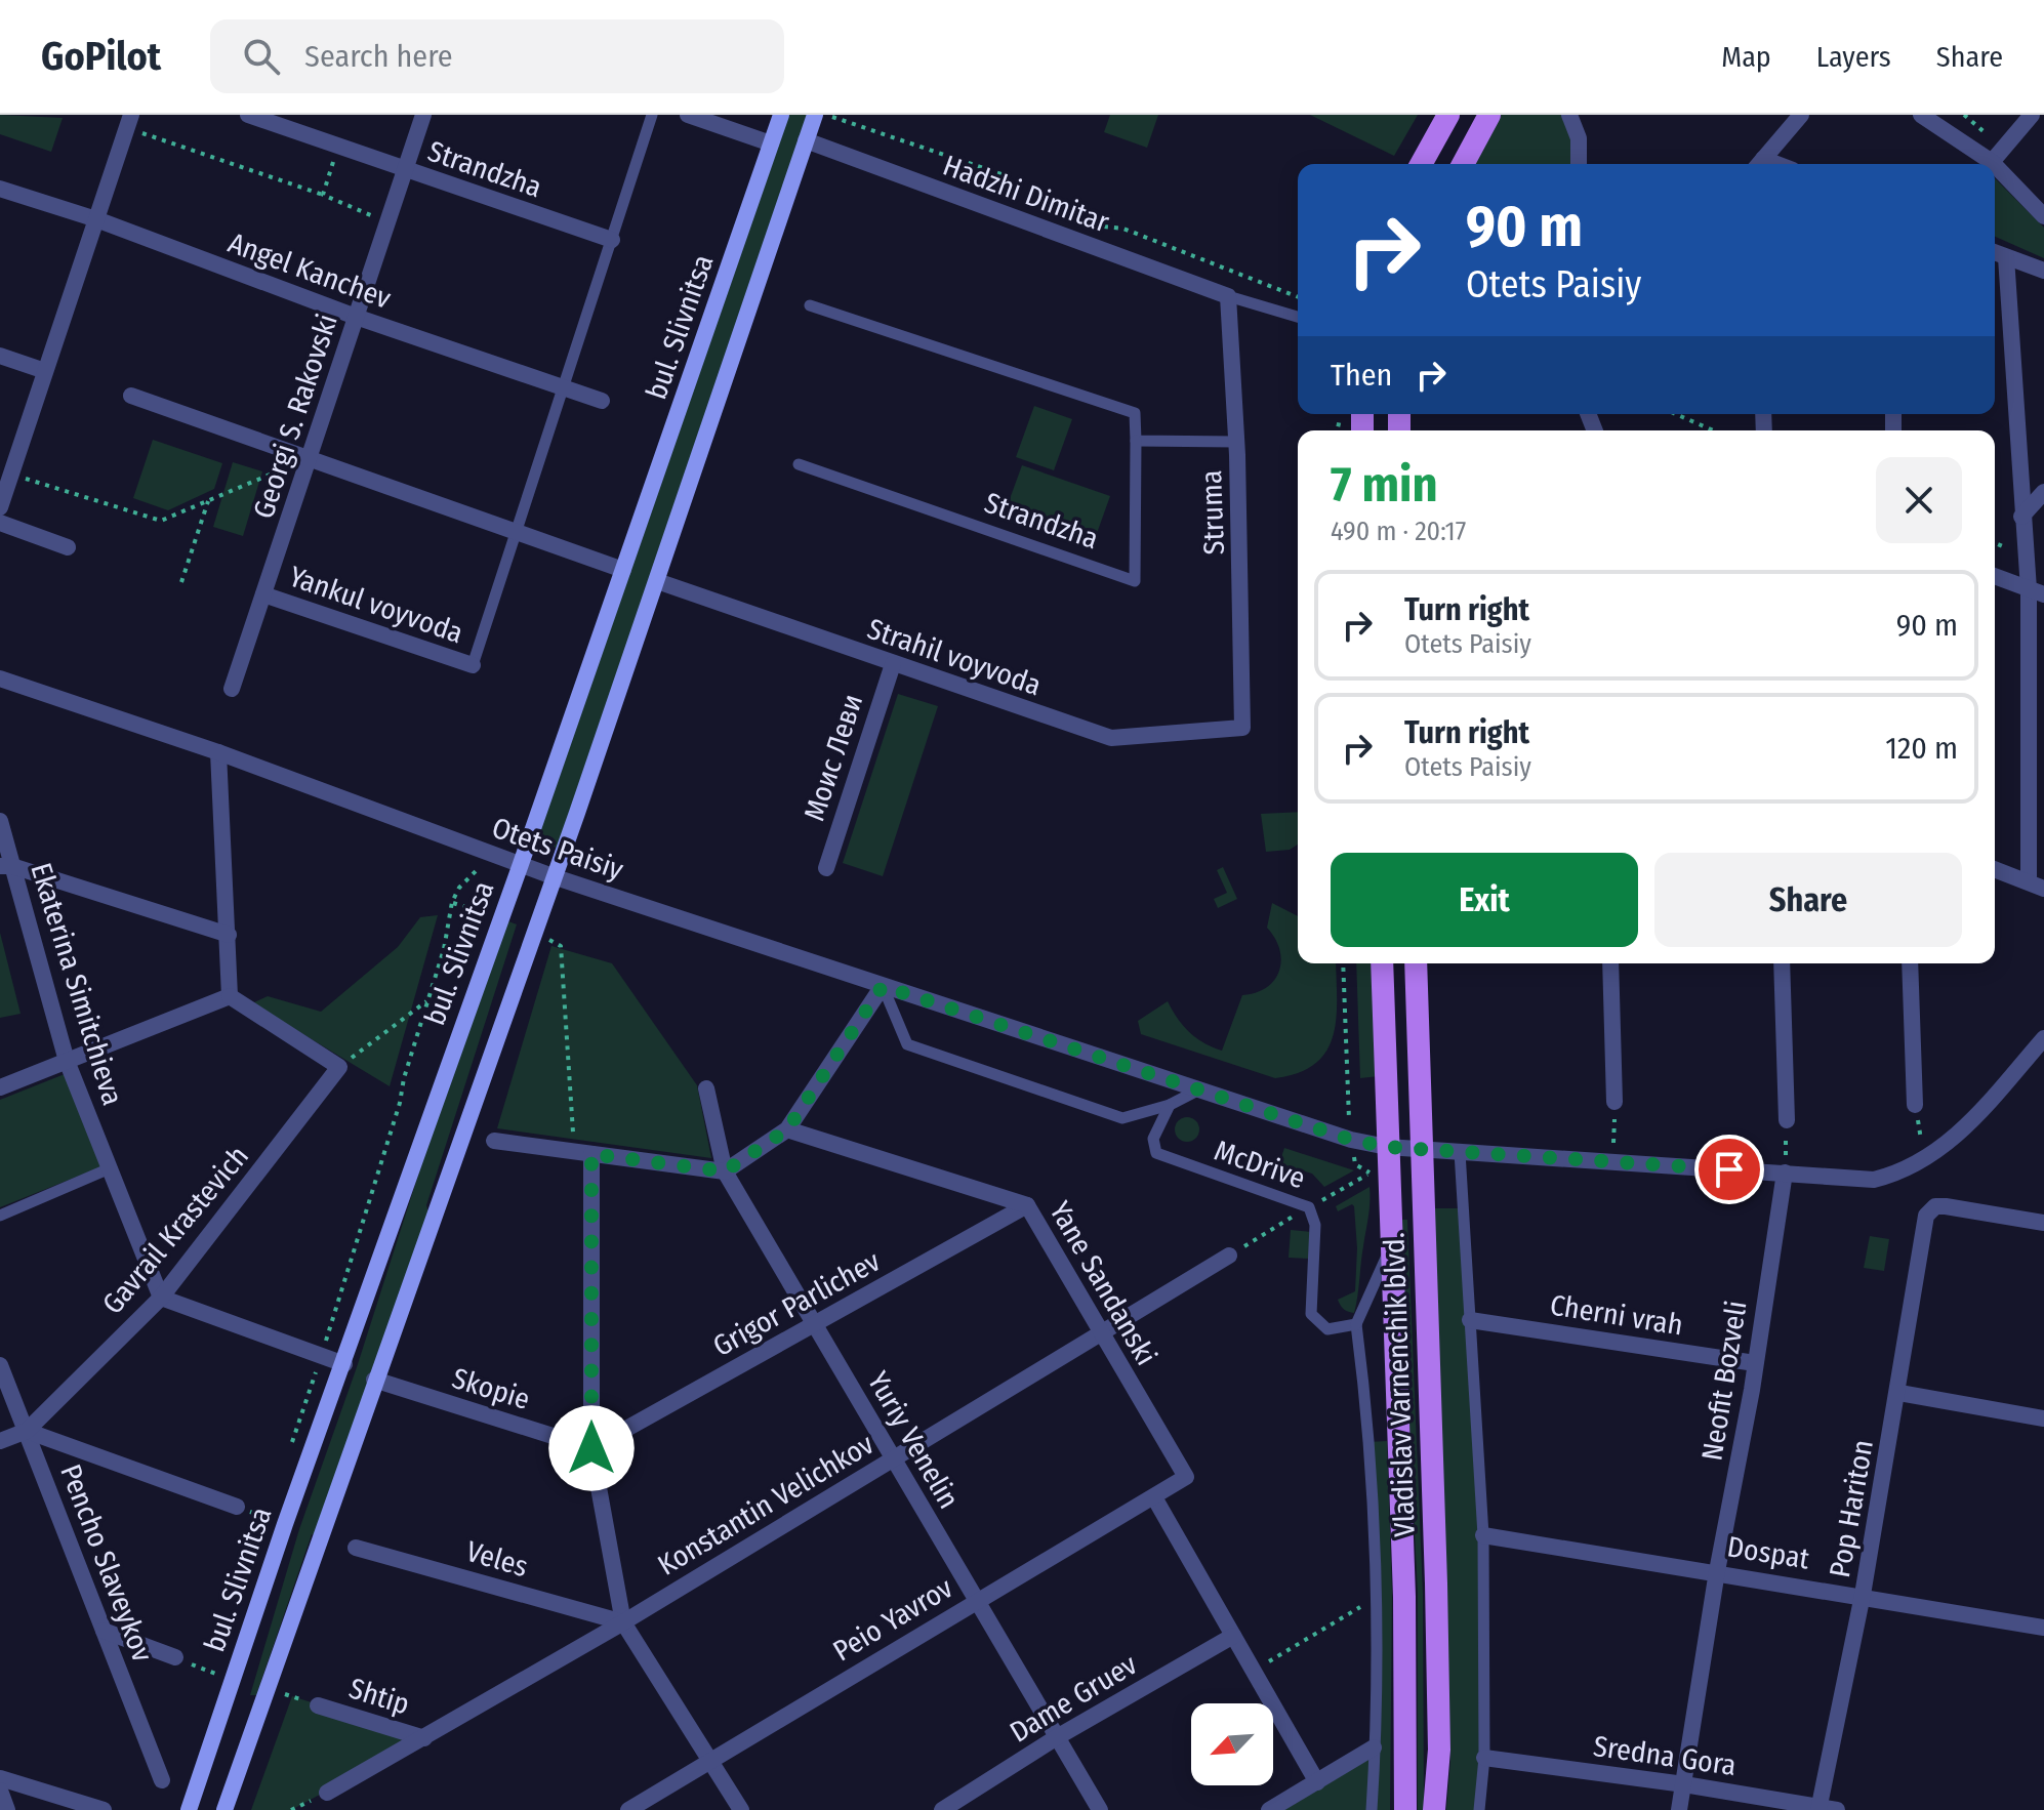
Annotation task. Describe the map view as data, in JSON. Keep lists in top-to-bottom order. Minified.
{"streets":{"main road":["bul. Slivnitsa","Vladislav Varnenchik blvd."],"street":["Strandzha","Hadzhi Dimitar","Angel Kanchev","Georgi S. Rakovski","Struma","Yankul voyvoda","Strahil voyvoda","Моис Леви","Otets Paisiy","Ekaterina Simitchieva","Gavrail Krastevich","Yane Sandanski","Grigor Parlichev","Cherni vrah","Neofit Bozveli","Skopie","Yuriy Venelin","Konstantin Velichkov","Pop Hariton","Dospat","Veles","Pencho Slaveykov","Peio Yavrov","Shtip","Dame Gruev","Sredna Gora"],"lane":["McDrive"]},"crossings":[["Strandzha","Georgi S. Rakovski"],["Hadzhi Dimitar","bul. Slivnitsa"],["Hadzhi Dimitar","Struma"],["Angel Kanchev","Georgi S. Rakovski"],["bul. Slivnitsa","Strahil voyvoda"],["bul. Slivnitsa","Otets Paisiy"],["bul. Slivnitsa","Skopie"],["Georgi S. Rakovski","Yankul voyvoda"],["Struma","Strahil voyvoda"],["Strahil voyvoda","Моис Леви"],["Otets Paisiy","Neofit Bozveli"],["Otets Paisiy","Vladislav Varnenchik blvd."],["Ekaterina Simitchieva","Gavrail Krastevich"],["Gavrail Krastevich","Pencho Slaveykov"],["Yane Sandanski","Grigor Parlichev"],["Yane Sandanski","Konstantin Velichkov"],["Yane Sandanski","Peio Yavrov"],["Grigor Parlichev","Skopie"],["Grigor Parlichev","Yuriy Venelin"],["Cherni vrah","Neofit Bozveli"],["Neofit Bozveli","Dospat"],["Neofit Bozveli","Sredna Gora"],["Yuriy Venelin","Konstantin Velichkov"],["Yuriy Venelin","Peio Yavrov"],["Yuriy Venelin","Dame Gruev"],["Konstantin Velichkov","Veles"],["Konstantin Velichkov","Shtip"],["Pop Hariton","Dospat"],["Pop Hariton","Sredna Gora"]],"north":"bottom left","page":{"header":"GoPilot","search":"Search here","nav":["Map","Layers","Share"],"turn":["90 m","Otets Paisiy"],"then":"Then","heading":["7 min","490 m · 20:17"],"list":[{"name":"Turn right","note":"Otets Paisiy","value":"90 m"},{"name":"Turn right","note":"Otets Paisiy","value":"120 m"}],"buttons":["Exit","Share"]}}
